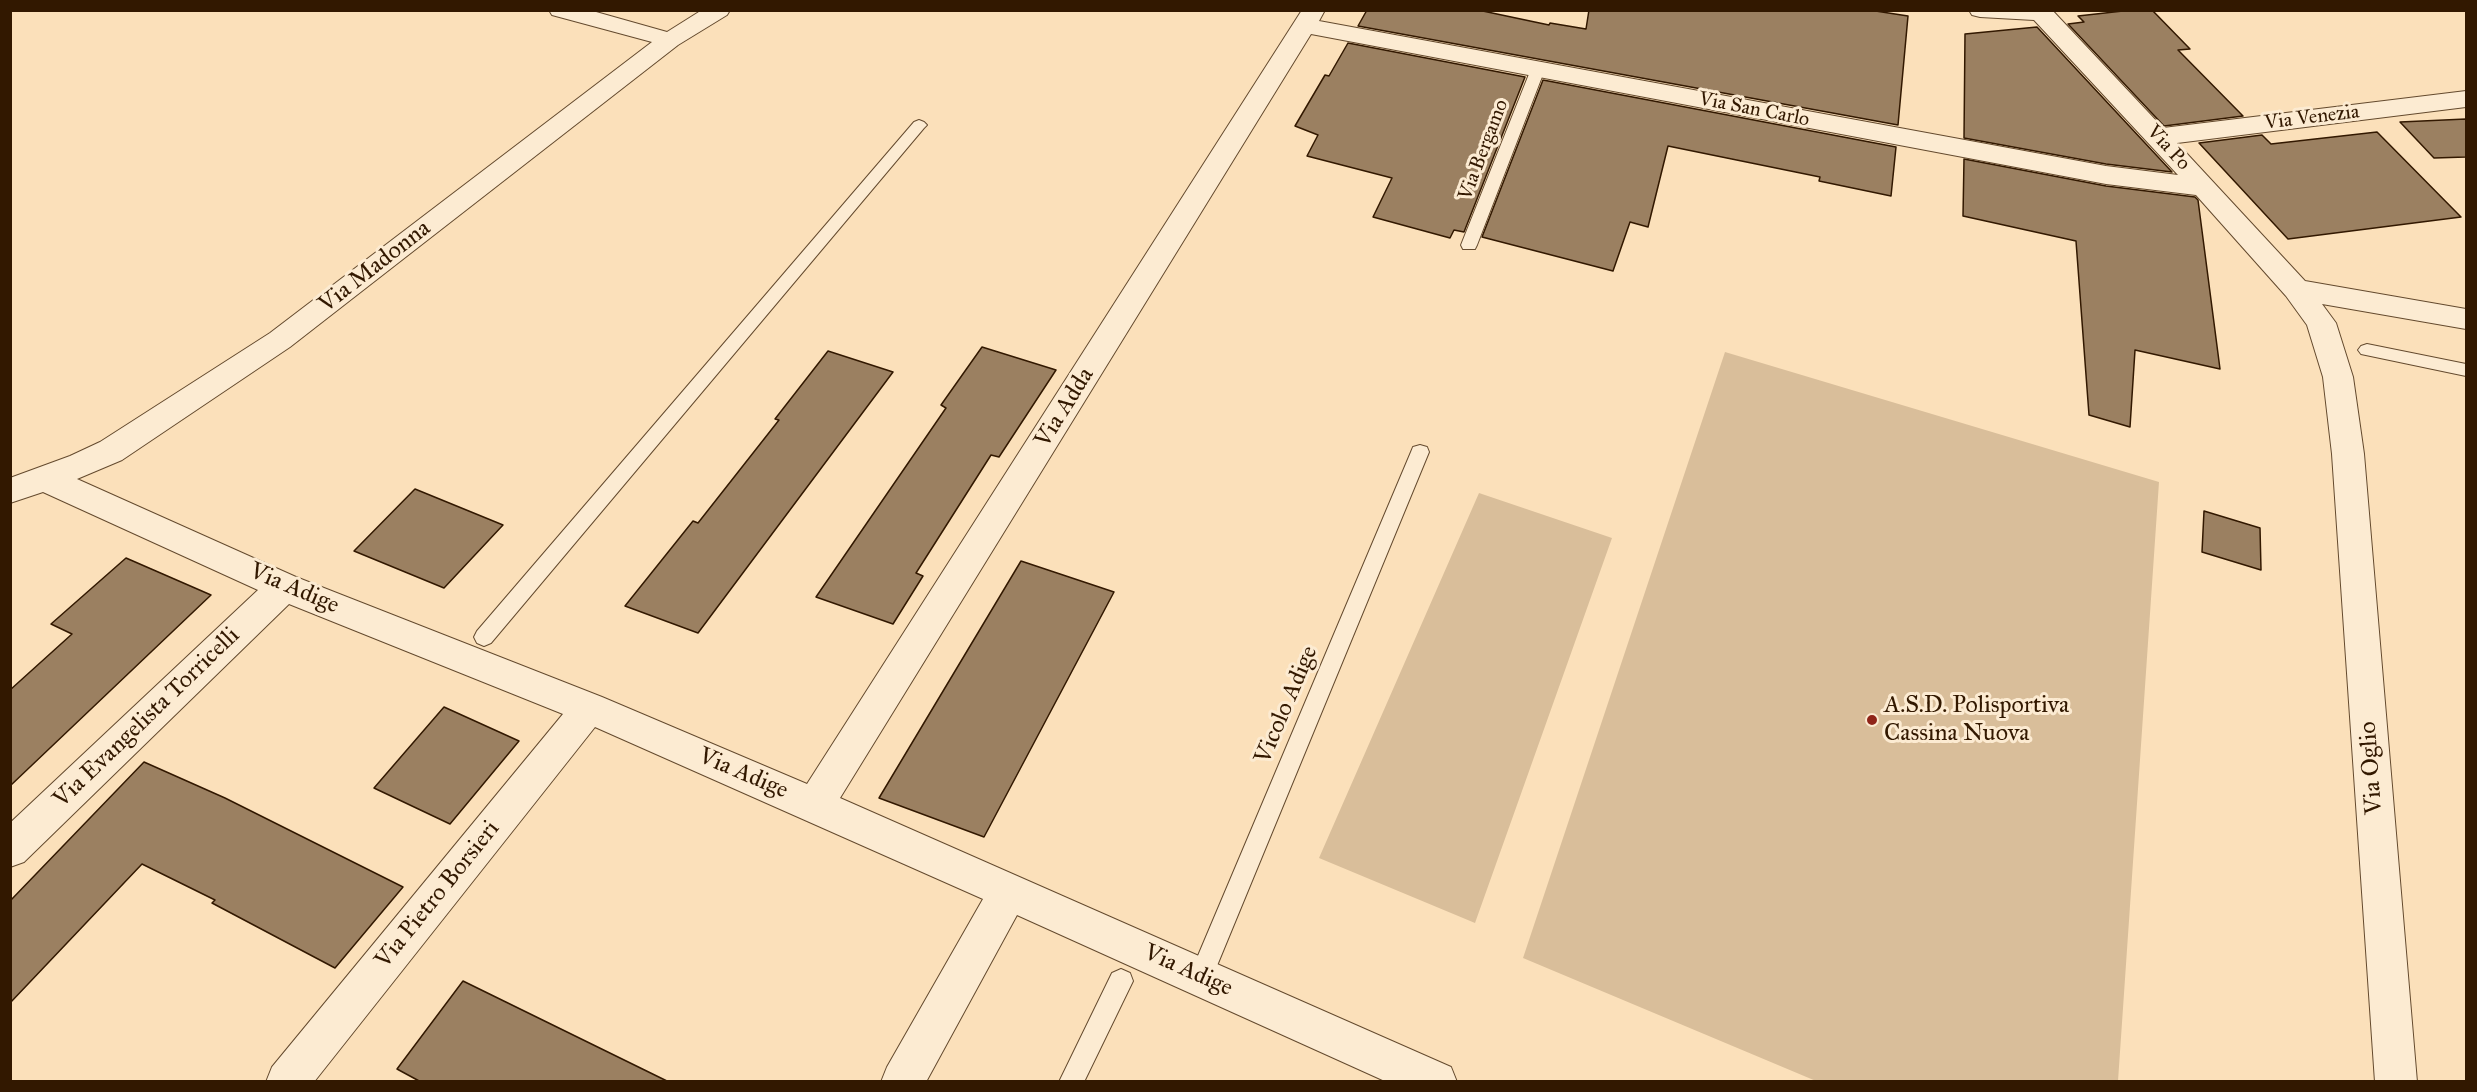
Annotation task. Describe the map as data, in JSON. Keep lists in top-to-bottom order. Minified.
{"streets":{"street":["Via San Carlo","Via Venezia","Via Po","Via Madonna","Via Adda","Via Adige","Via Evangelista Torricelli","Via Oglio","Via Pietro Borsieri"],"lane":["Via Bergamo","Vicolo Adige"]},"crossings":[["Via San Carlo","Via Po"],["Via San Carlo","Via Bergamo"],["Via San Carlo","Via Adda"],["Via Venezia","Via Po"],["Via Po","Via Oglio"],["Via Madonna","Via Adige"],["Via Adda","Via Adige"],["Via Adige","Vicolo Adige"],["Via Adige","Via Evangelista Torricelli"],["Via Adige","Via Pietro Borsieri"]],"places":["A.S.D. Polisportiva Cassina Nuova"]}
